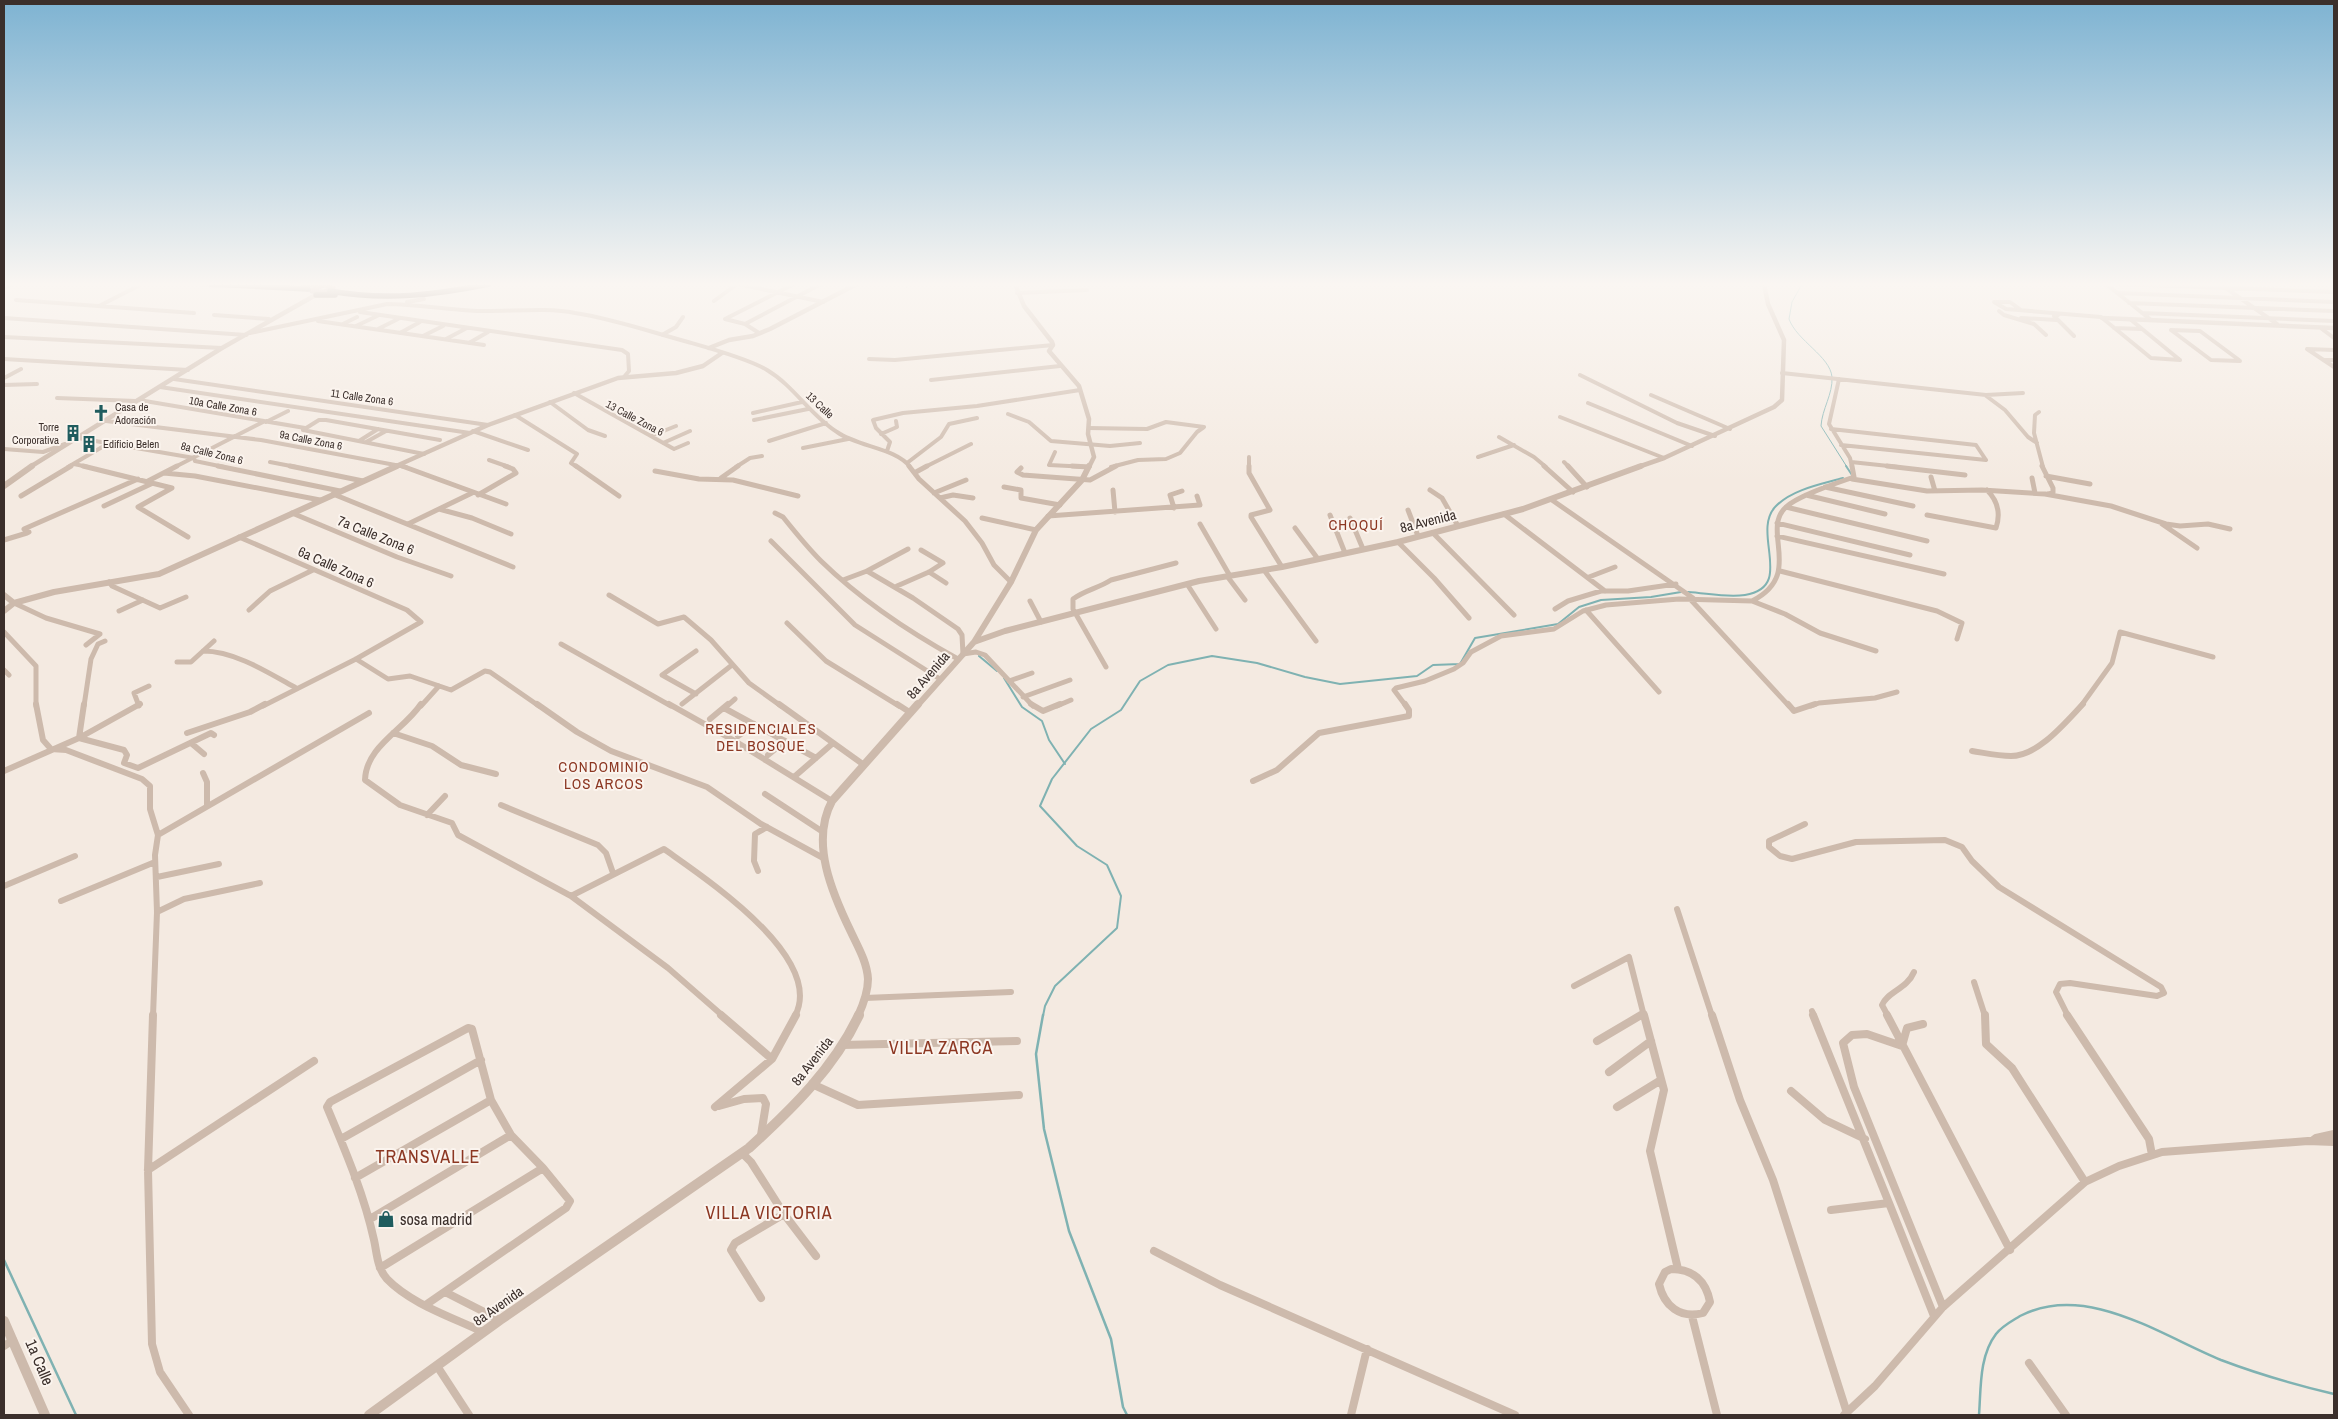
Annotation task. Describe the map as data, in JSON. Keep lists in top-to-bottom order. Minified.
{"streets":{"street":["11 Calle Zona 6","13 Calle","10a Calle Zona 6","13 Calle Zona 6","9a Calle Zona 6","8a Calle Zona 6","8a Avenida","7a Calle Zona 6","6a Calle Zona 6","1a Calle"]},"districts":["CHOQUÍ","RESIDENCIALES DEL BOSQUE","CONDOMINIO LOS ARCOS","VILLA ZARCA","TRANSVALLE","VILLA VICTORIA"],"places":{"church":["Casa de Adoración"],"building":["Torre Corporativa","Edificio Belen"],"shop":["sosa madrid"]}}
